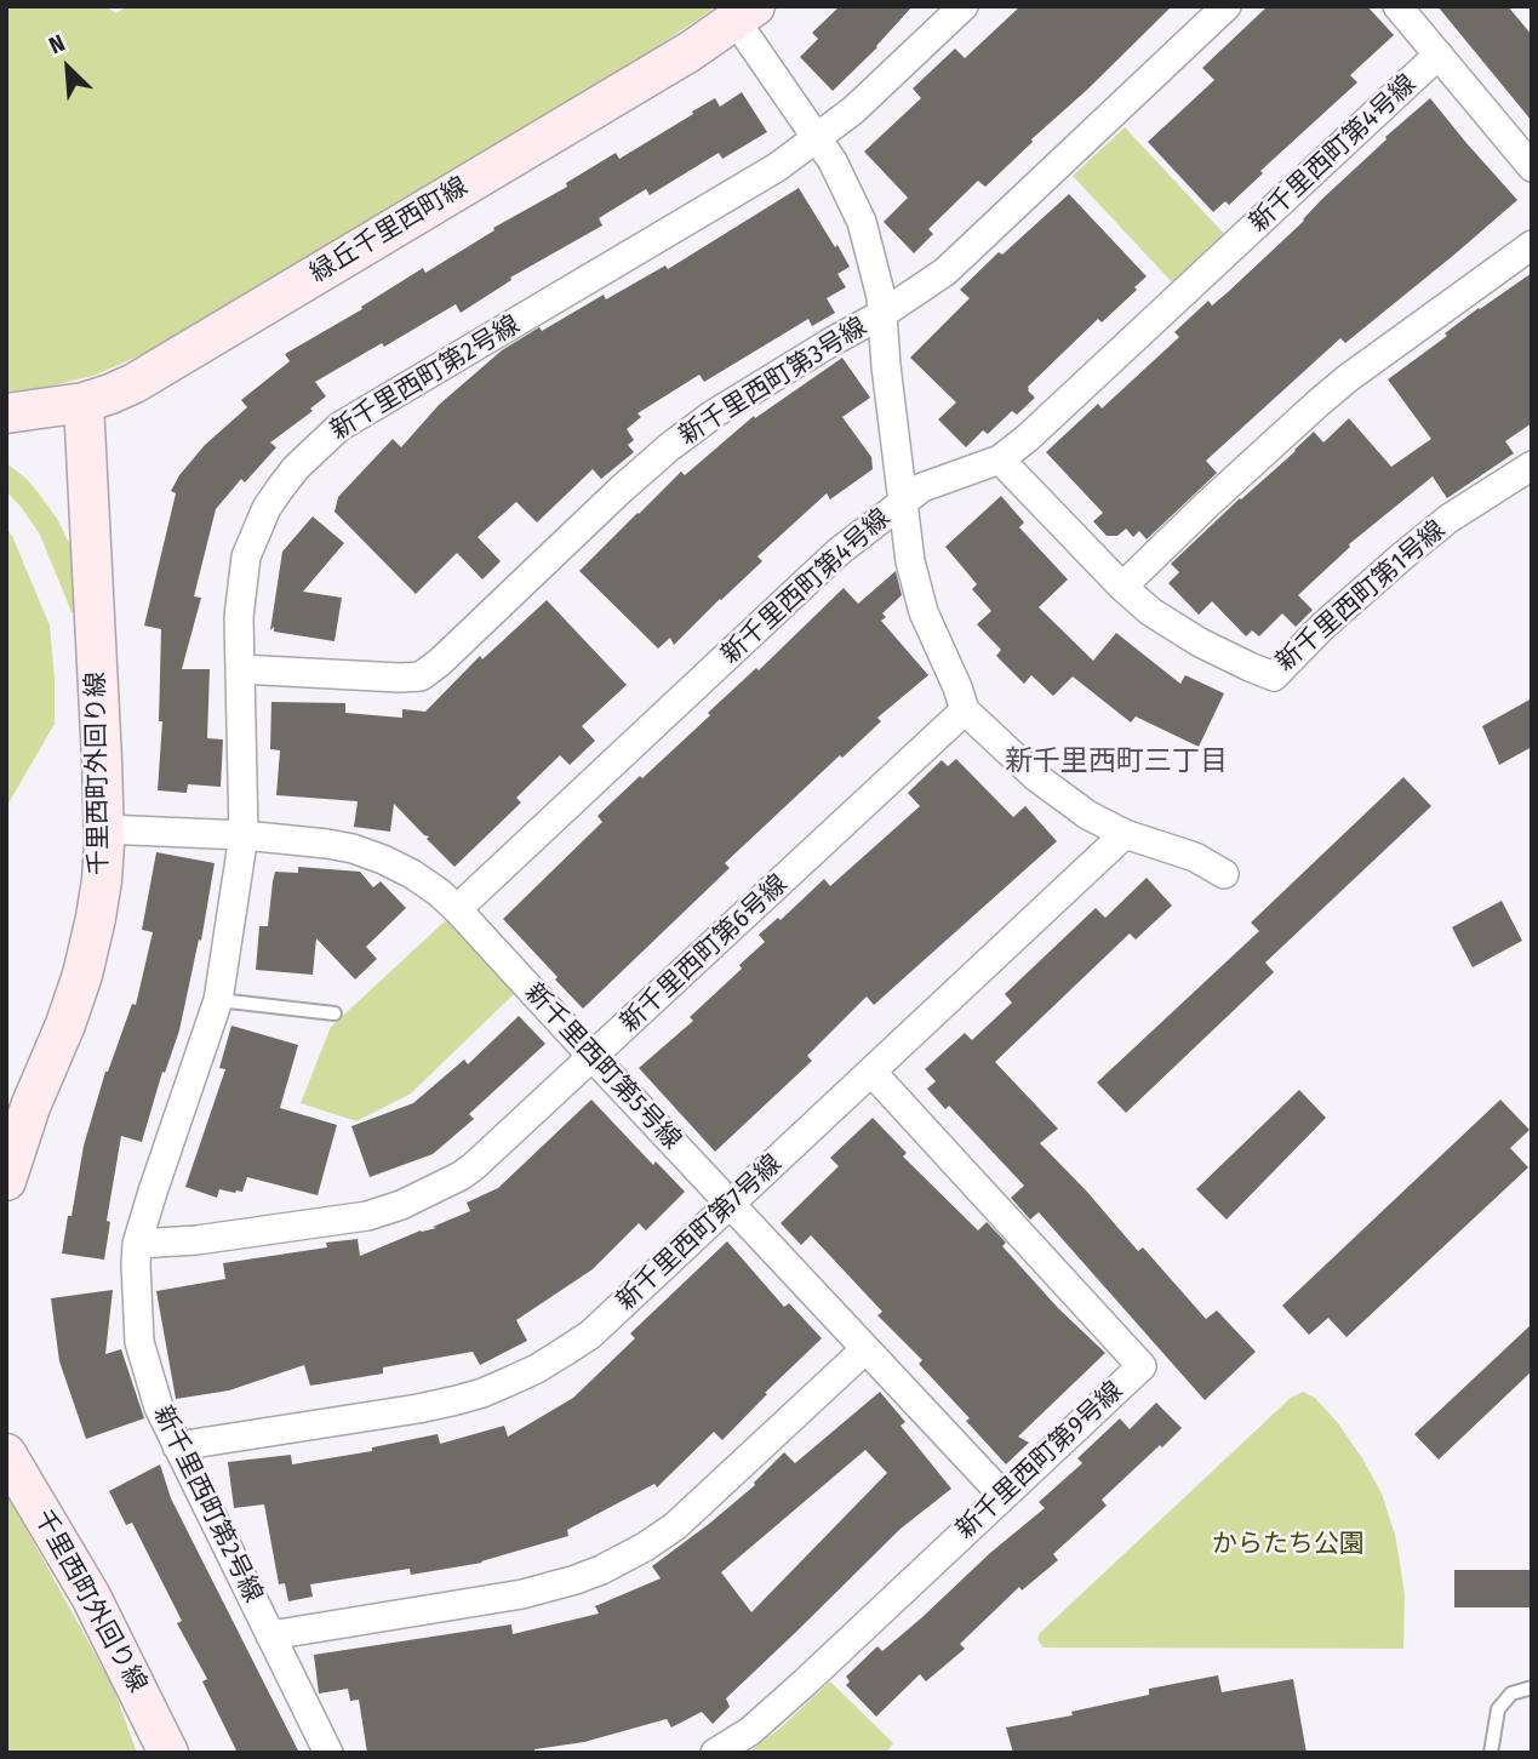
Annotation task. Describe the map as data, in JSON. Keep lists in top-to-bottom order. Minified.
{"streets":{"street":["新千里西町第4号線","緑丘千里西町線","新千里西町第2号線","新千里西町第3号線","新千里西町第1号線","千里西町外回り線","新千里西町第6号線","新千里西町第5号線","新千里西町第7号線","新千里西町第9号線"]},"crossings":[["新千里西町第4号線","新千里西町第1号線"],["新千里西町第4号線","新千里西町第5号線"],["緑丘千里西町線","千里西町外回り線"],["新千里西町第2号線","新千里西町第3号線"],["新千里西町第2号線","新千里西町第6号線"],["新千里西町第2号線","新千里西町第5号線"],["新千里西町第2号線","新千里西町第7号線"],["千里西町外回り線","新千里西町第5号線"],["新千里西町第6号線","新千里西町第5号線"],["新千里西町第5号線","新千里西町第7号線"],["新千里西町第5号線","新千里西町第9号線"],["新千里西町第7号線","新千里西町第9号線"]],"districts":["新千里西町三丁目"],"parks":["からたち公園"],"north":"top left"}
